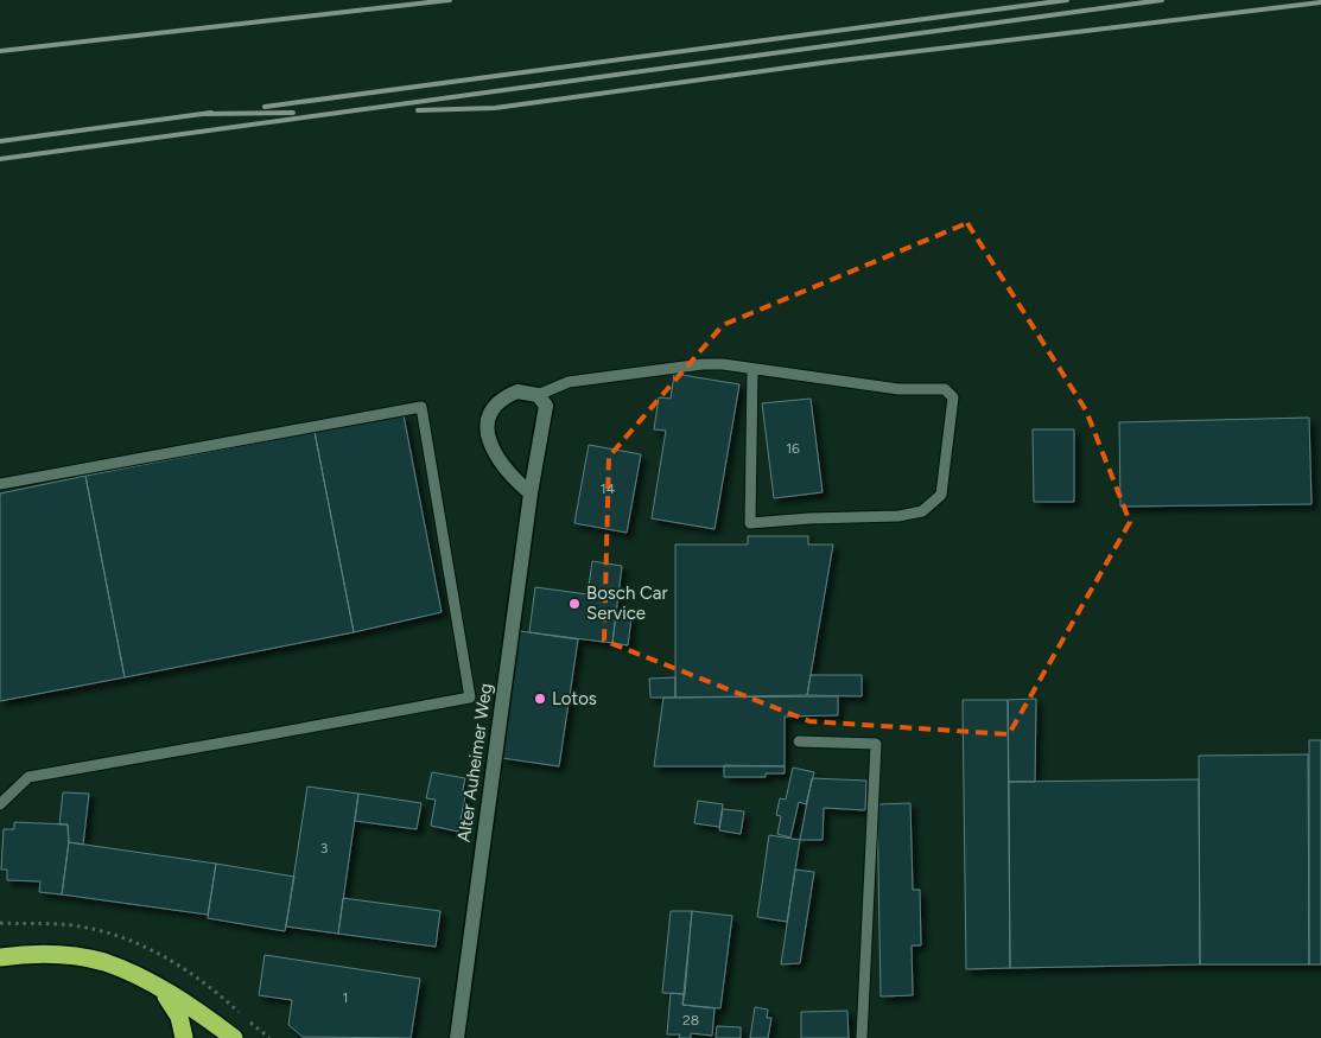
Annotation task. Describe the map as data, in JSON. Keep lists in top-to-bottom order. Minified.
{"streets":{"street":["Alter Auheimer Weg"]},"places":["Bosch Car Service","Lotos"],"house_numbers":["16","14","3","1","28"]}
